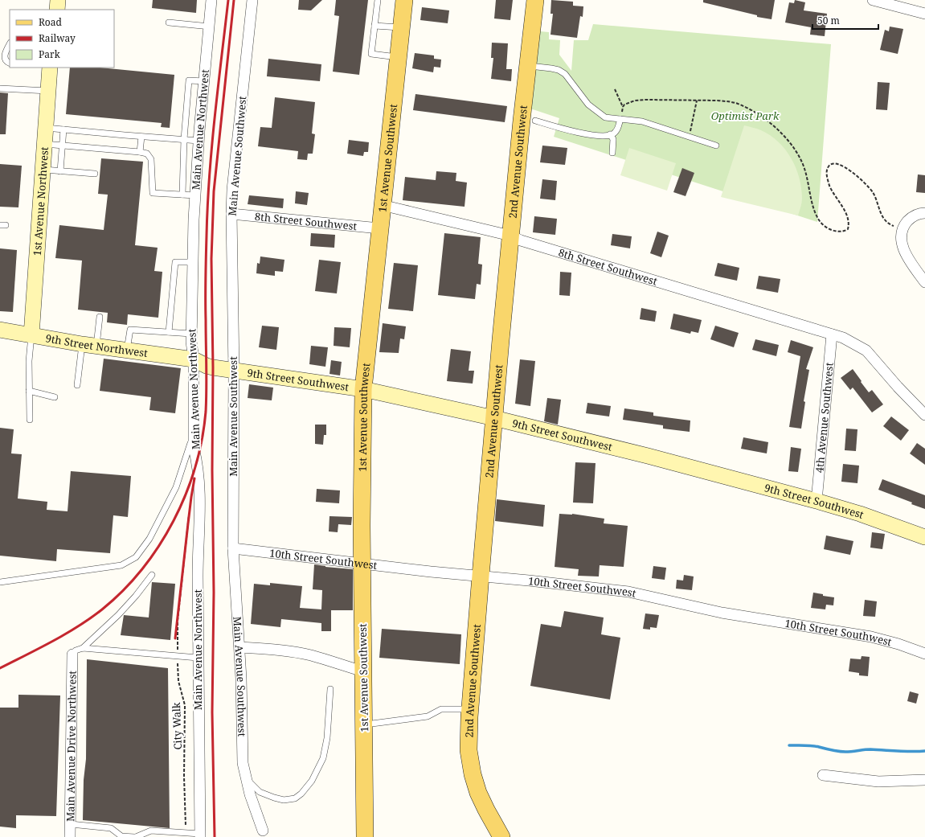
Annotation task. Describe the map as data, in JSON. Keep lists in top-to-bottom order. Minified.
{"streets":{"main road":["1st Avenue Southwest","2nd Avenue Southwest"],"street":["Main Avenue Northwest","Main Avenue Southwest","1st Avenue Northwest","8th Street Southwest","9th Street Northwest","9th Street Southwest","4th Avenue Southwest","10th Street Southwest","Main Avenue Drive Northwest"],"path":["City Walk"]},"crossings":[["Main Avenue Northwest","9th Street Northwest"],["Main Avenue Northwest","9th Street Southwest"],["Main Avenue Southwest","8th Street Southwest"],["Main Avenue Southwest","9th Street Southwest"],["Main Avenue Southwest","10th Street Southwest"],["1st Avenue Southwest","8th Street Southwest"],["1st Avenue Southwest","9th Street Southwest"],["1st Avenue Southwest","10th Street Southwest"],["2nd Avenue Southwest","8th Street Southwest"],["2nd Avenue Southwest","9th Street Southwest"],["2nd Avenue Southwest","10th Street Southwest"],["1st Avenue Northwest","9th Street Northwest"],["8th Street Southwest","4th Avenue Southwest"],["9th Street Northwest","9th Street Southwest"],["9th Street Southwest","4th Avenue Southwest"]],"parks":["Optimist Park"],"legend":["Road","Railway","Park"],"scale_bar":"50 m"}
